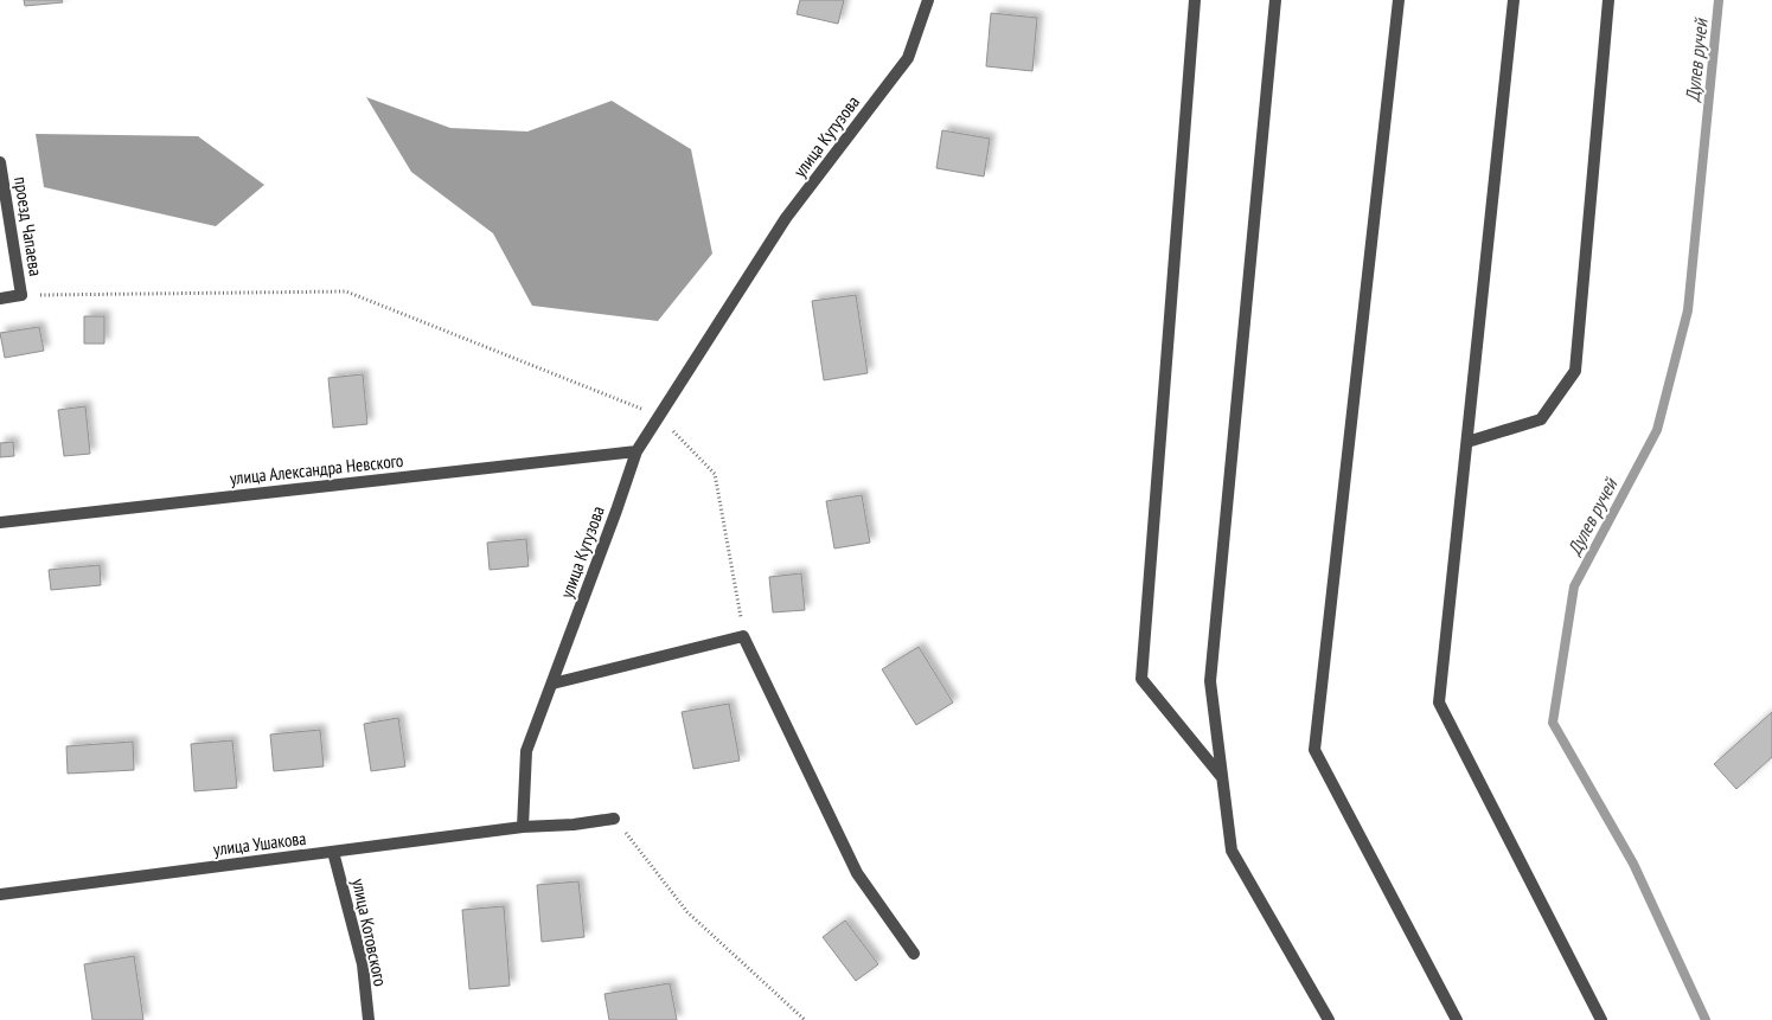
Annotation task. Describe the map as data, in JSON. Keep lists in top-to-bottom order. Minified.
{"streets":{"street":["улица Кутузова","проезд Чапаева","улица Александра Невского","улица Ушакова","улица Котовского"]},"crossings":[["улица Кутузова","улица Александра Невского"],["улица Кутузова","улица Ушакова"],["улица Ушакова","улица Котовского"]],"water":["Дулев ручей"]}
